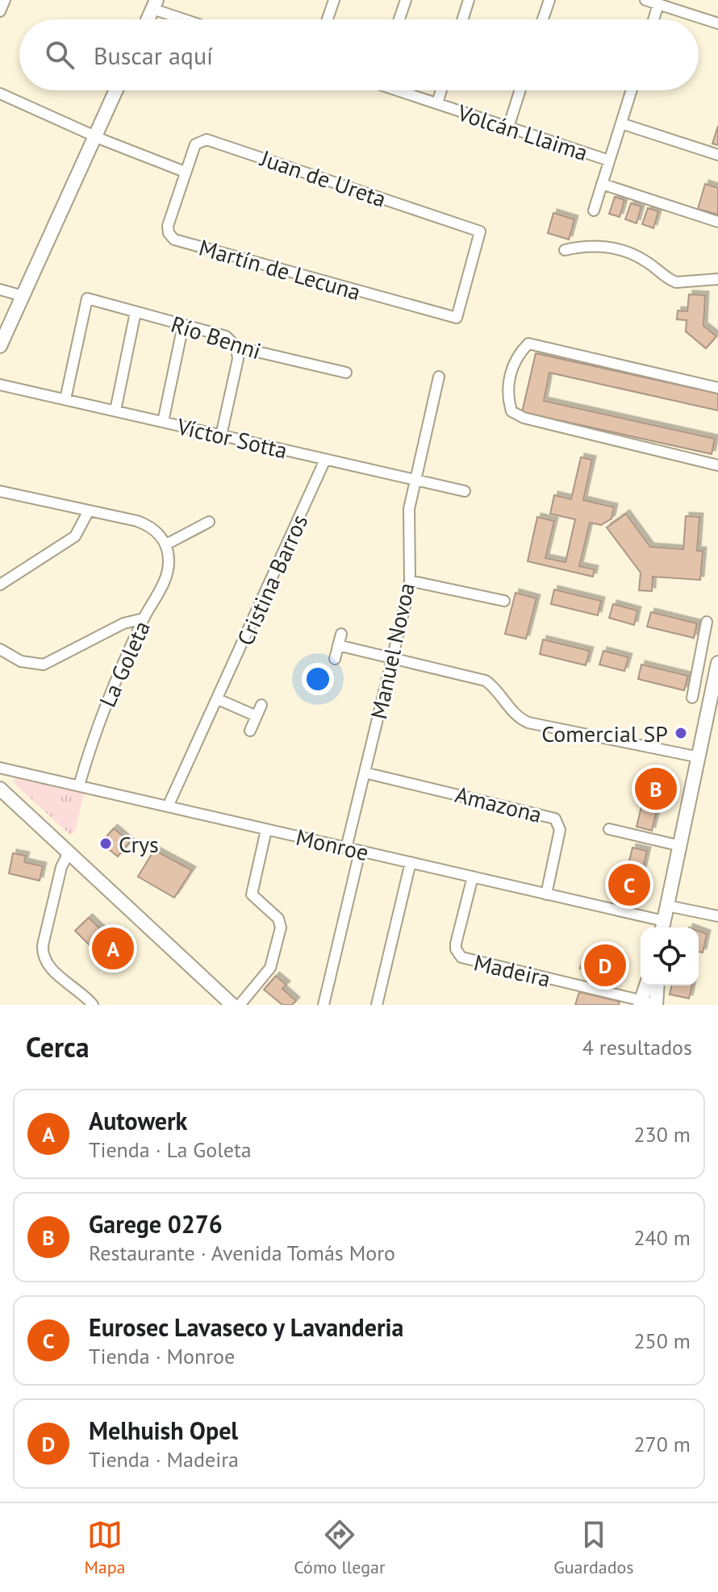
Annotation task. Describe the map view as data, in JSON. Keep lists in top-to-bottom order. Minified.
{"streets":{"street":["Volcán Llaima","Juan de Ureta","Martín de Lecuna","Río Benni","Víctor Sotta","Cristina Barros","Manuel Novoa","La Goleta","Amazona","Monroe","Madeira"]},"crossings":[["Juan de Ureta","Martín de Lecuna"],["Río Benni","Víctor Sotta"],["Víctor Sotta","Cristina Barros"],["Víctor Sotta","Manuel Novoa"],["Cristina Barros","Monroe"],["Manuel Novoa","Amazona"],["Manuel Novoa","Monroe"],["La Goleta","Monroe"],["Amazona","Monroe"],["Monroe","Madeira"]],"places":["Comercial SP","Crys"],"page":{"search":"Buscar aquí","pins":["B","C","A","D"],"heading":["Cerca","4 resultados"],"list":[{"mark":"A","name":"Autowerk","note":"Tienda · La Goleta","value":"230 m"},{"mark":"B","name":"Garege 0276","note":"Restaurante · Avenida Tomás Moro","value":"240 m"},{"mark":"C","name":"Eurosec Lavaseco y Lavanderia","note":"Tienda · Monroe","value":"250 m"},{"mark":"D","name":"Melhuish Opel","note":"Tienda · Madeira","value":"270 m"}],"nav":["Mapa","Cómo llegar","Guardados"]}}
